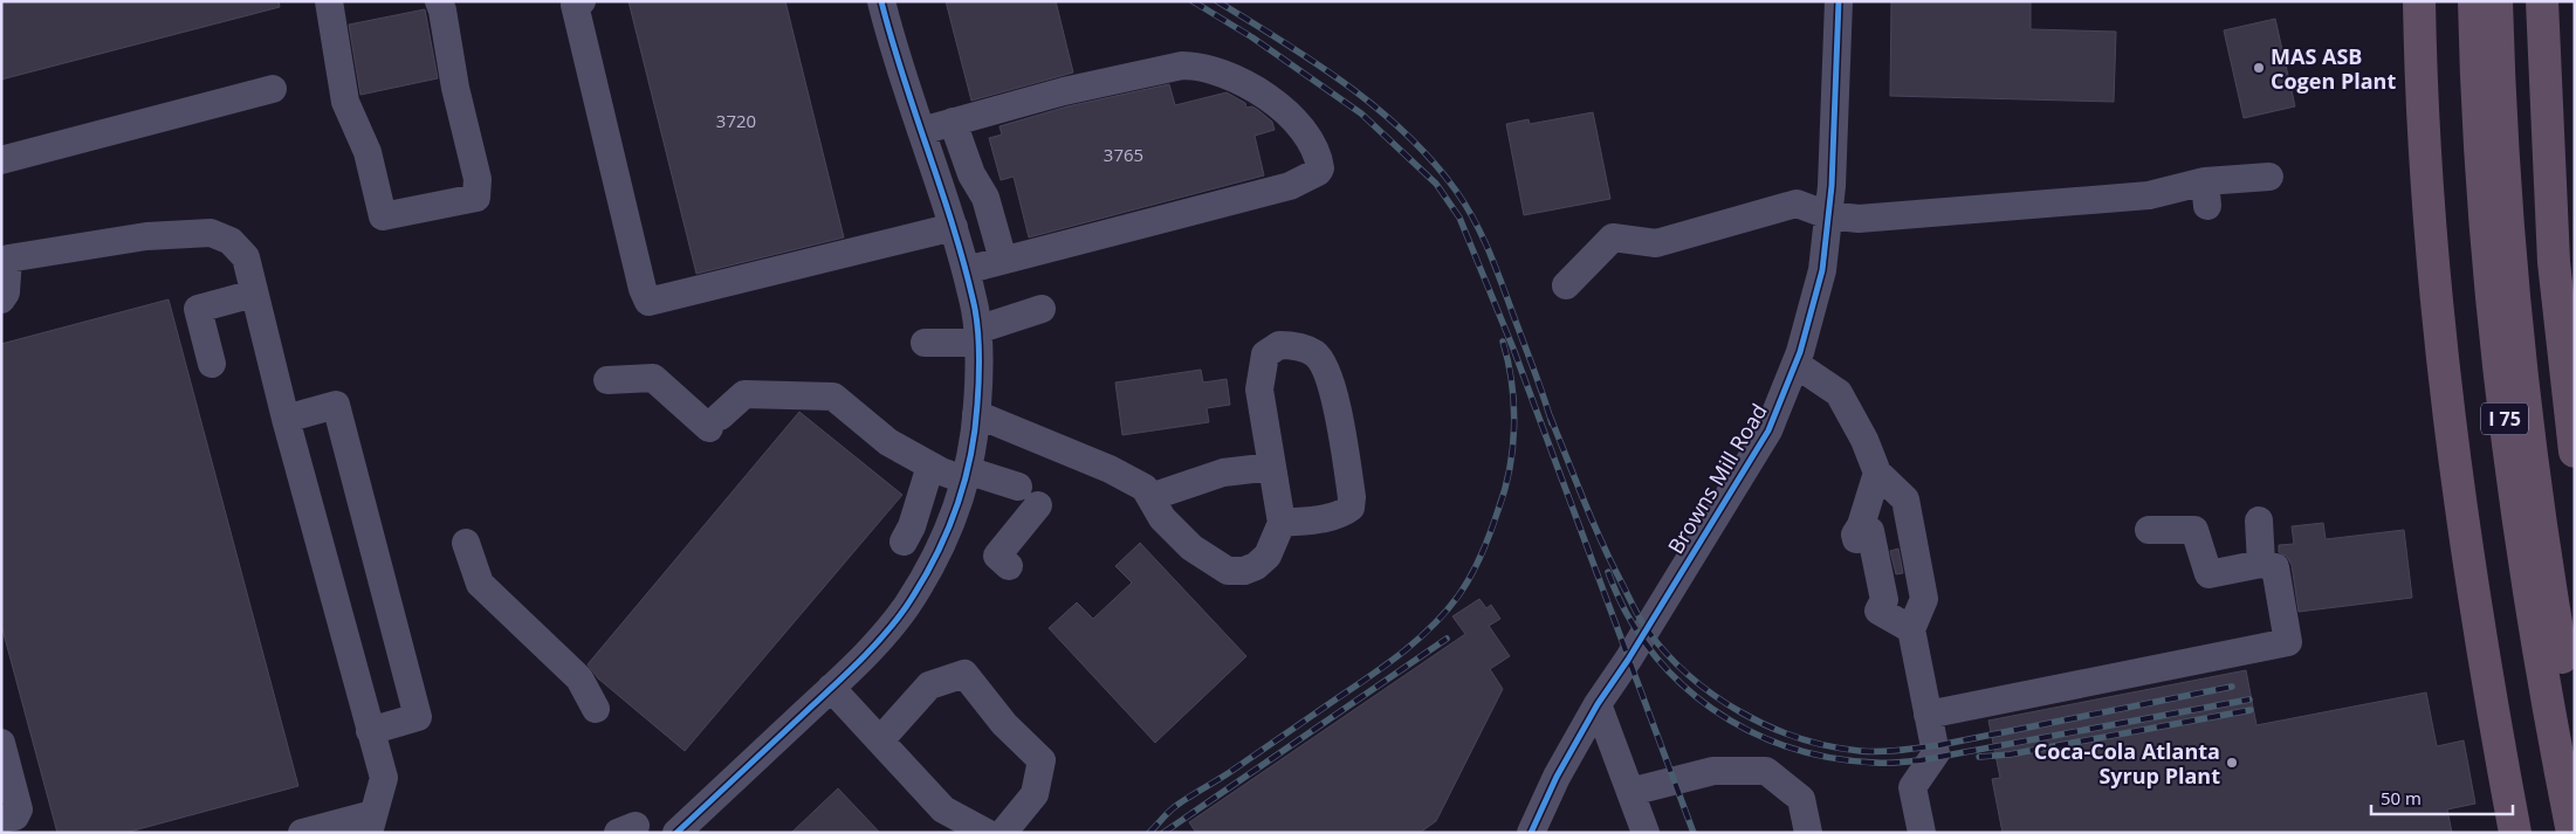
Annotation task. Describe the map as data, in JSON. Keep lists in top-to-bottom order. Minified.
{"streets":{"highway":["I 75"],"street":["Browns Mill Road"]},"places":["MAS ASB Cogen Plant","Coca-Cola Atlanta Syrup Plant"],"house_numbers":["3720","3765"],"scale_bar":"50 m"}
